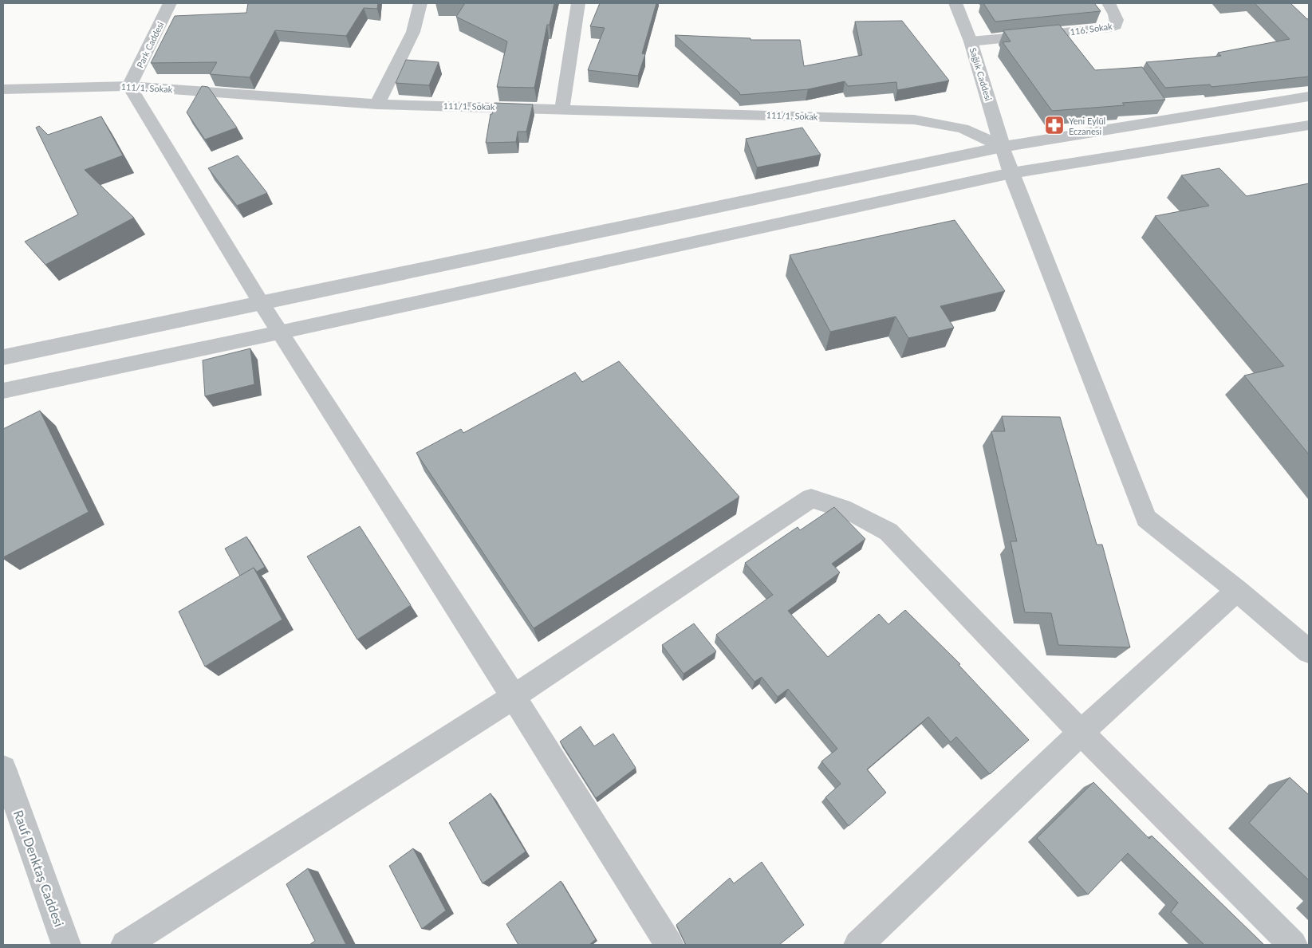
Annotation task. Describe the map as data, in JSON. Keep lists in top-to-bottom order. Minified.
{"streets":{"street":["116. Sokak","Park Caddesi","Sağlık Caddesi","111/1. Sokak","Rauf Denktaş Caddesi"]},"crossings":[["116. Sokak","Sağlık Caddesi"],["Park Caddesi","111/1. Sokak"],["Sağlık Caddesi","111/1. Sokak"]],"places":{"pharmacy":["Yeni Eylül Eczanesi"]}}
